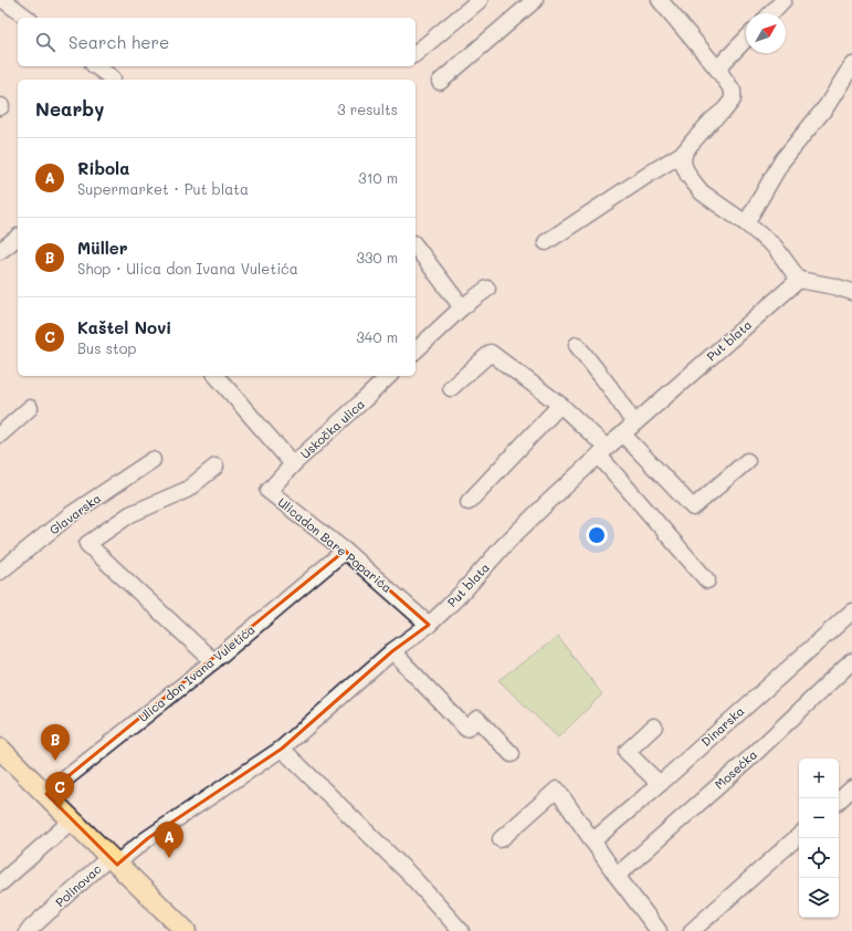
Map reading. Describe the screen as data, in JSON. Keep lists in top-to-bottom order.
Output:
{
  "streets": {
    "street": [
      "Put blata",
      "Uskočka ulica",
      "Glavarska",
      "Ulicadon Bare Poparića",
      "Ulica don Ivana Vuletića",
      "Dinarska",
      "Mosećka",
      "Polinovac"
    ]
  },
  "crossings": [
    ["Put blata", "Ulicadon Bare Poparića"],
    ["Put blata", "Polinovac"],
    ["Uskočka ulica", "Ulicadon Bare Poparića"],
    ["Ulicadon Bare Poparića", "Ulica don Ivana Vuletića"]
  ],
  "north": "top right",
  "page": {
    "search": "Search here",
    "heading": ["Nearby", "3 results"],
    "list": [
      {
        "mark": "A",
        "name": "Ribola",
        "note": "Supermarket · Put blata",
        "value": "310 m"
      },
      {
        "mark": "B",
        "name": "Müller",
        "note": "Shop · Ulica don Ivana Vuletića",
        "value": "330 m"
      },
      {
        "mark": "C",
        "name": "Kaštel Novi",
        "note": "Bus stop",
        "value": "340 m"
      }
    ],
    "pins": ["B", "C", "A"],
    "map_buttons": ["+", "−"]
  }
}
